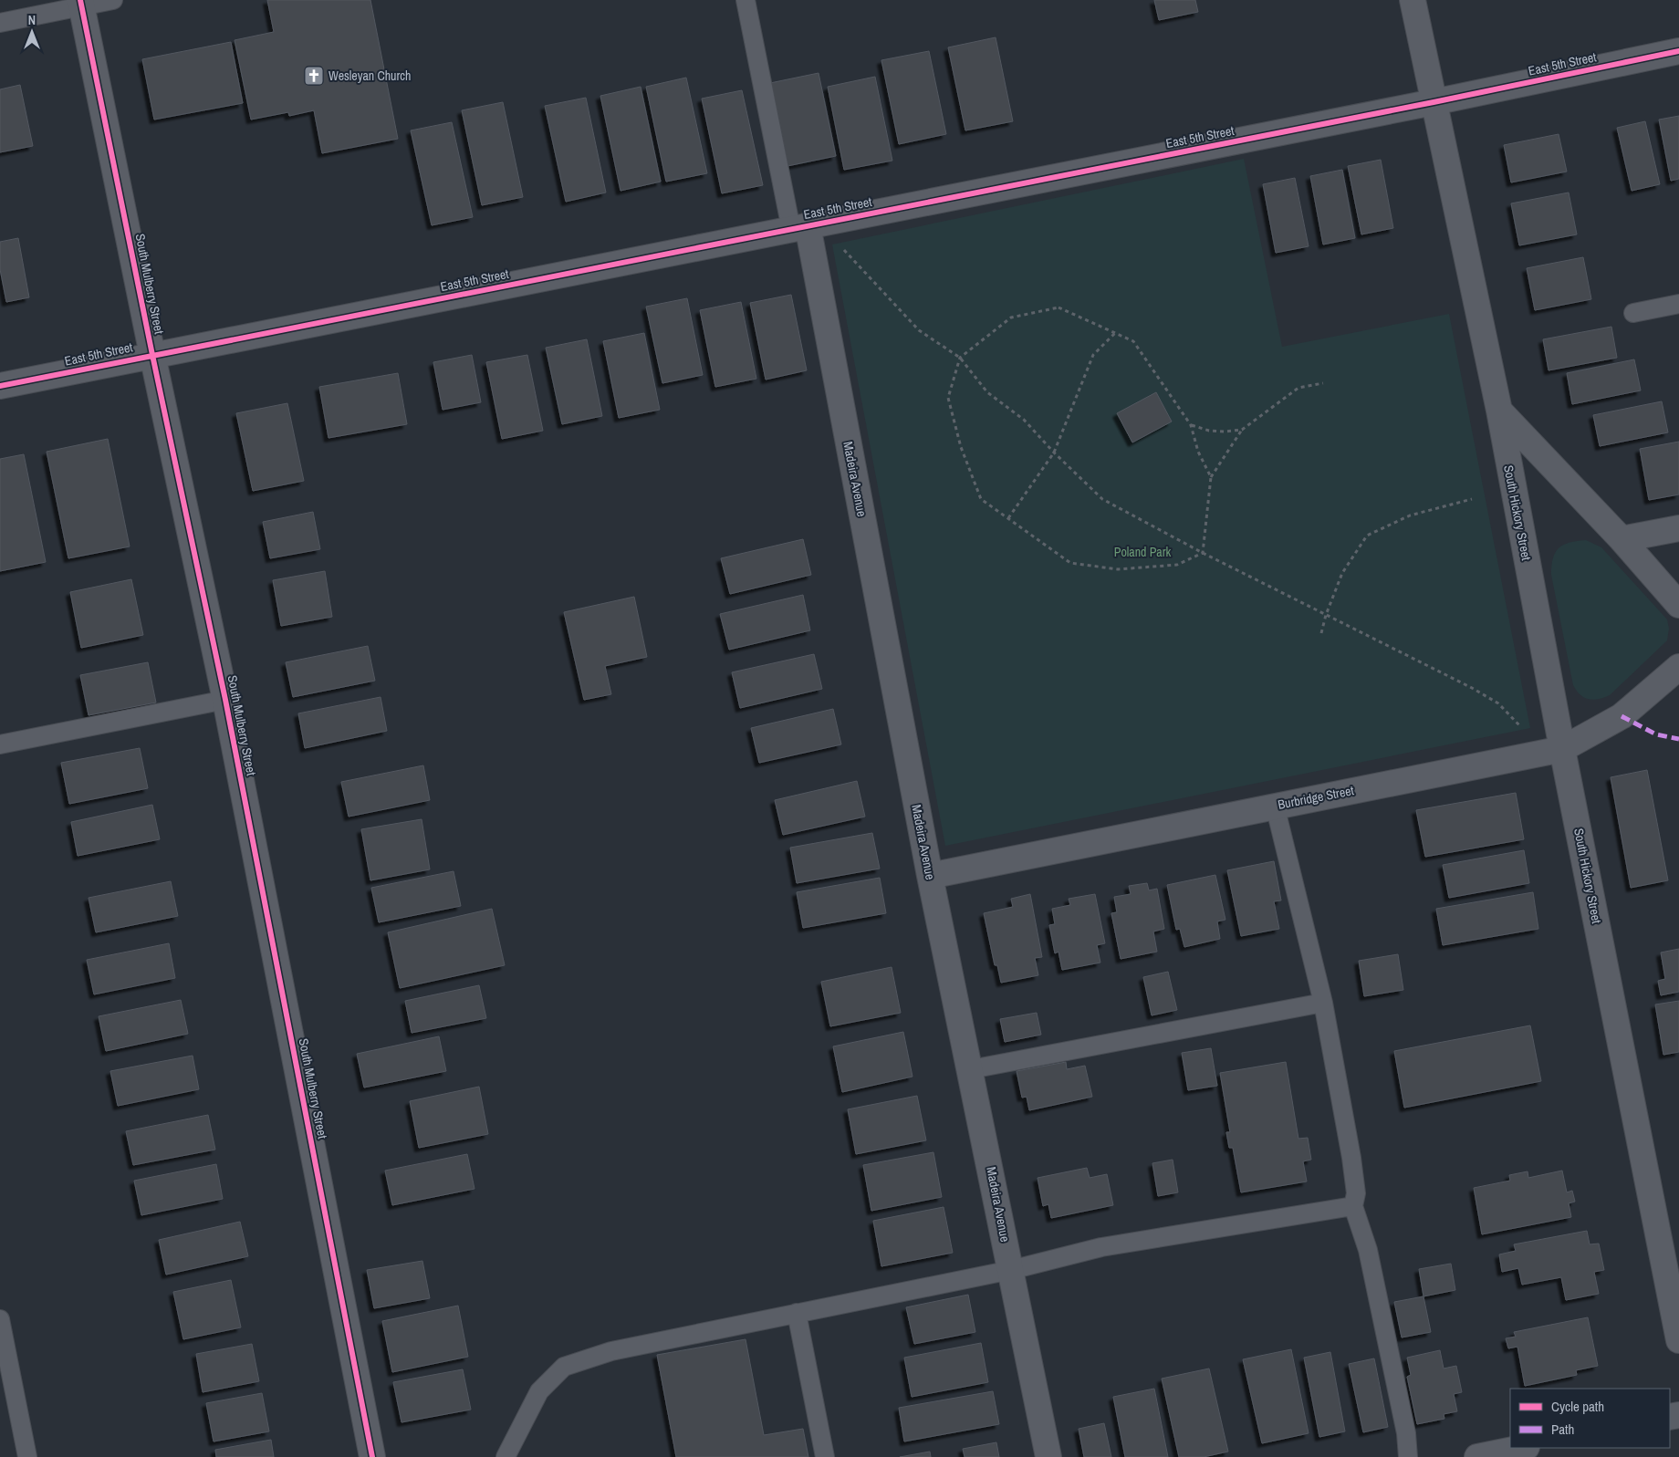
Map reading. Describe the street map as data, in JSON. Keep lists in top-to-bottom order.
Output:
{
  "streets": {
    "street": [
      "East 5th Street",
      "South Mulberry Street",
      "Madeira Avenue",
      "South Hickory Street",
      "Burbridge Street"
    ]
  },
  "crossings": [
    ["East 5th Street", "South Mulberry Street"],
    ["East 5th Street", "Madeira Avenue"],
    ["East 5th Street", "South Hickory Street"],
    ["Madeira Avenue", "Burbridge Street"],
    ["South Hickory Street", "Burbridge Street"]
  ],
  "parks": ["Poland Park"],
  "places": {
    "church": ["Wesleyan Church"]
  },
  "legend": ["Cycle path", "Path"],
  "north": "top"
}
